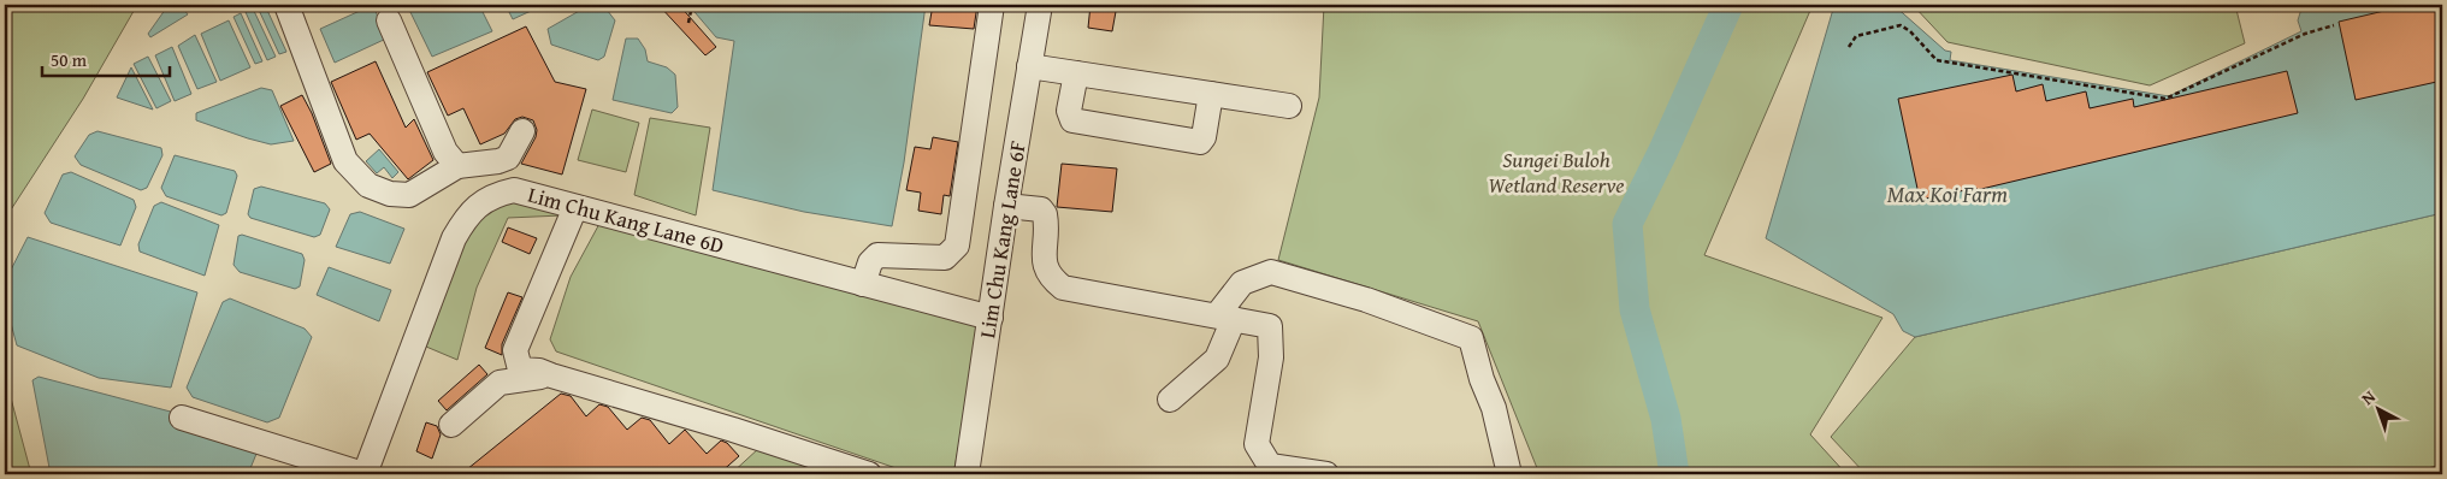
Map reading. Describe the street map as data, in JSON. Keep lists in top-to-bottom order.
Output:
{
  "streets": {
    "street": ["Lim Chu Kang Lane 6D", "Lim Chu Kang Lane 6F"]
  },
  "crossings": [
    ["Lim Chu Kang Lane 6D", "Lim Chu Kang Lane 6F"]
  ],
  "water": ["Max Koi Farm"],
  "parks": ["Sungei Buloh Wetland Reserve"],
  "scale_bar": "50 m",
  "north": "top left"
}
